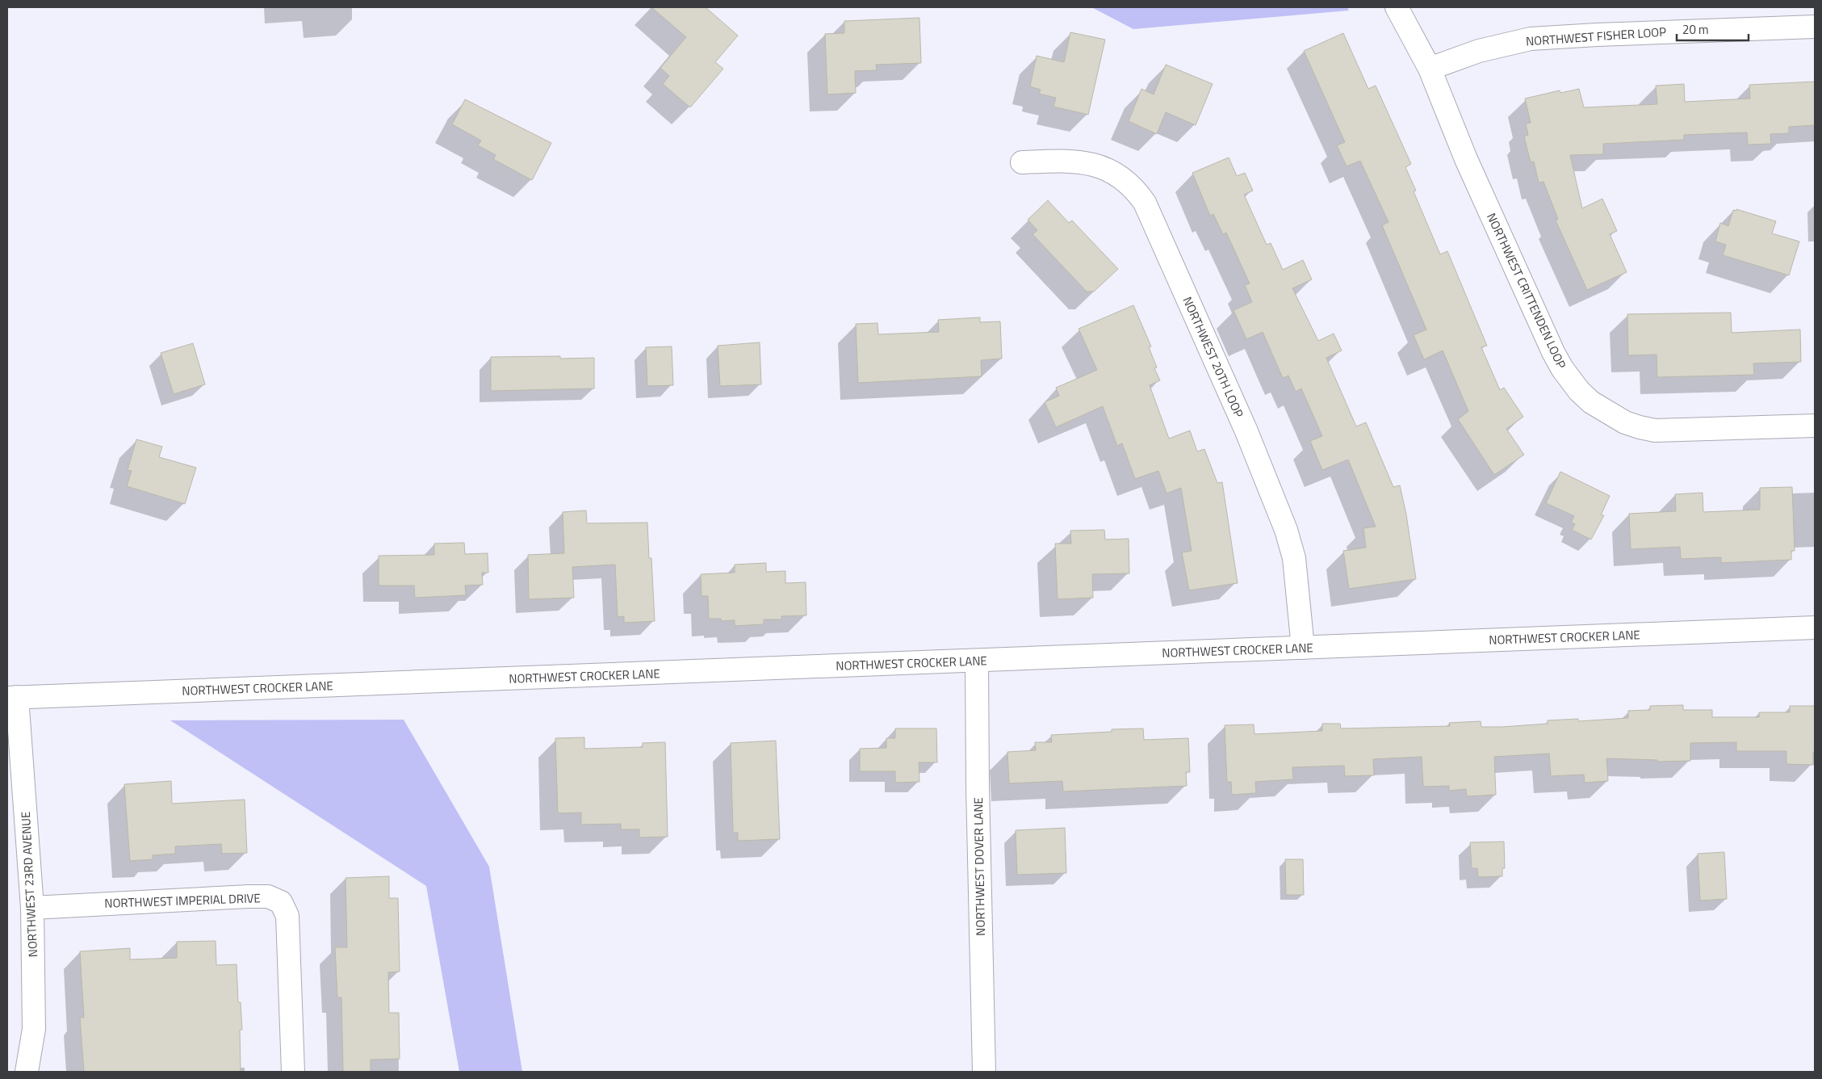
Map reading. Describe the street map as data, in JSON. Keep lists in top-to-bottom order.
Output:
{
  "streets": {
    "street": [
      "NORTHWEST FISHER LOOP",
      "NORTHWEST CRITTENDEN LOOP",
      "NORTHWEST 20TH LOOP",
      "NORTHWEST CROCKER LANE",
      "NORTHWEST DOVER LANE",
      "NORTHWEST 23RD AVENUE",
      "NORTHWEST IMPERIAL DRIVE"
    ]
  },
  "crossings": [
    ["NORTHWEST FISHER LOOP", "NORTHWEST CRITTENDEN LOOP"],
    ["NORTHWEST 20TH LOOP", "NORTHWEST CROCKER LANE"],
    ["NORTHWEST CROCKER LANE", "NORTHWEST DOVER LANE"],
    ["NORTHWEST CROCKER LANE", "NORTHWEST 23RD AVENUE"],
    ["NORTHWEST 23RD AVENUE", "NORTHWEST IMPERIAL DRIVE"]
  ],
  "scale_bar": "20 m"
}
